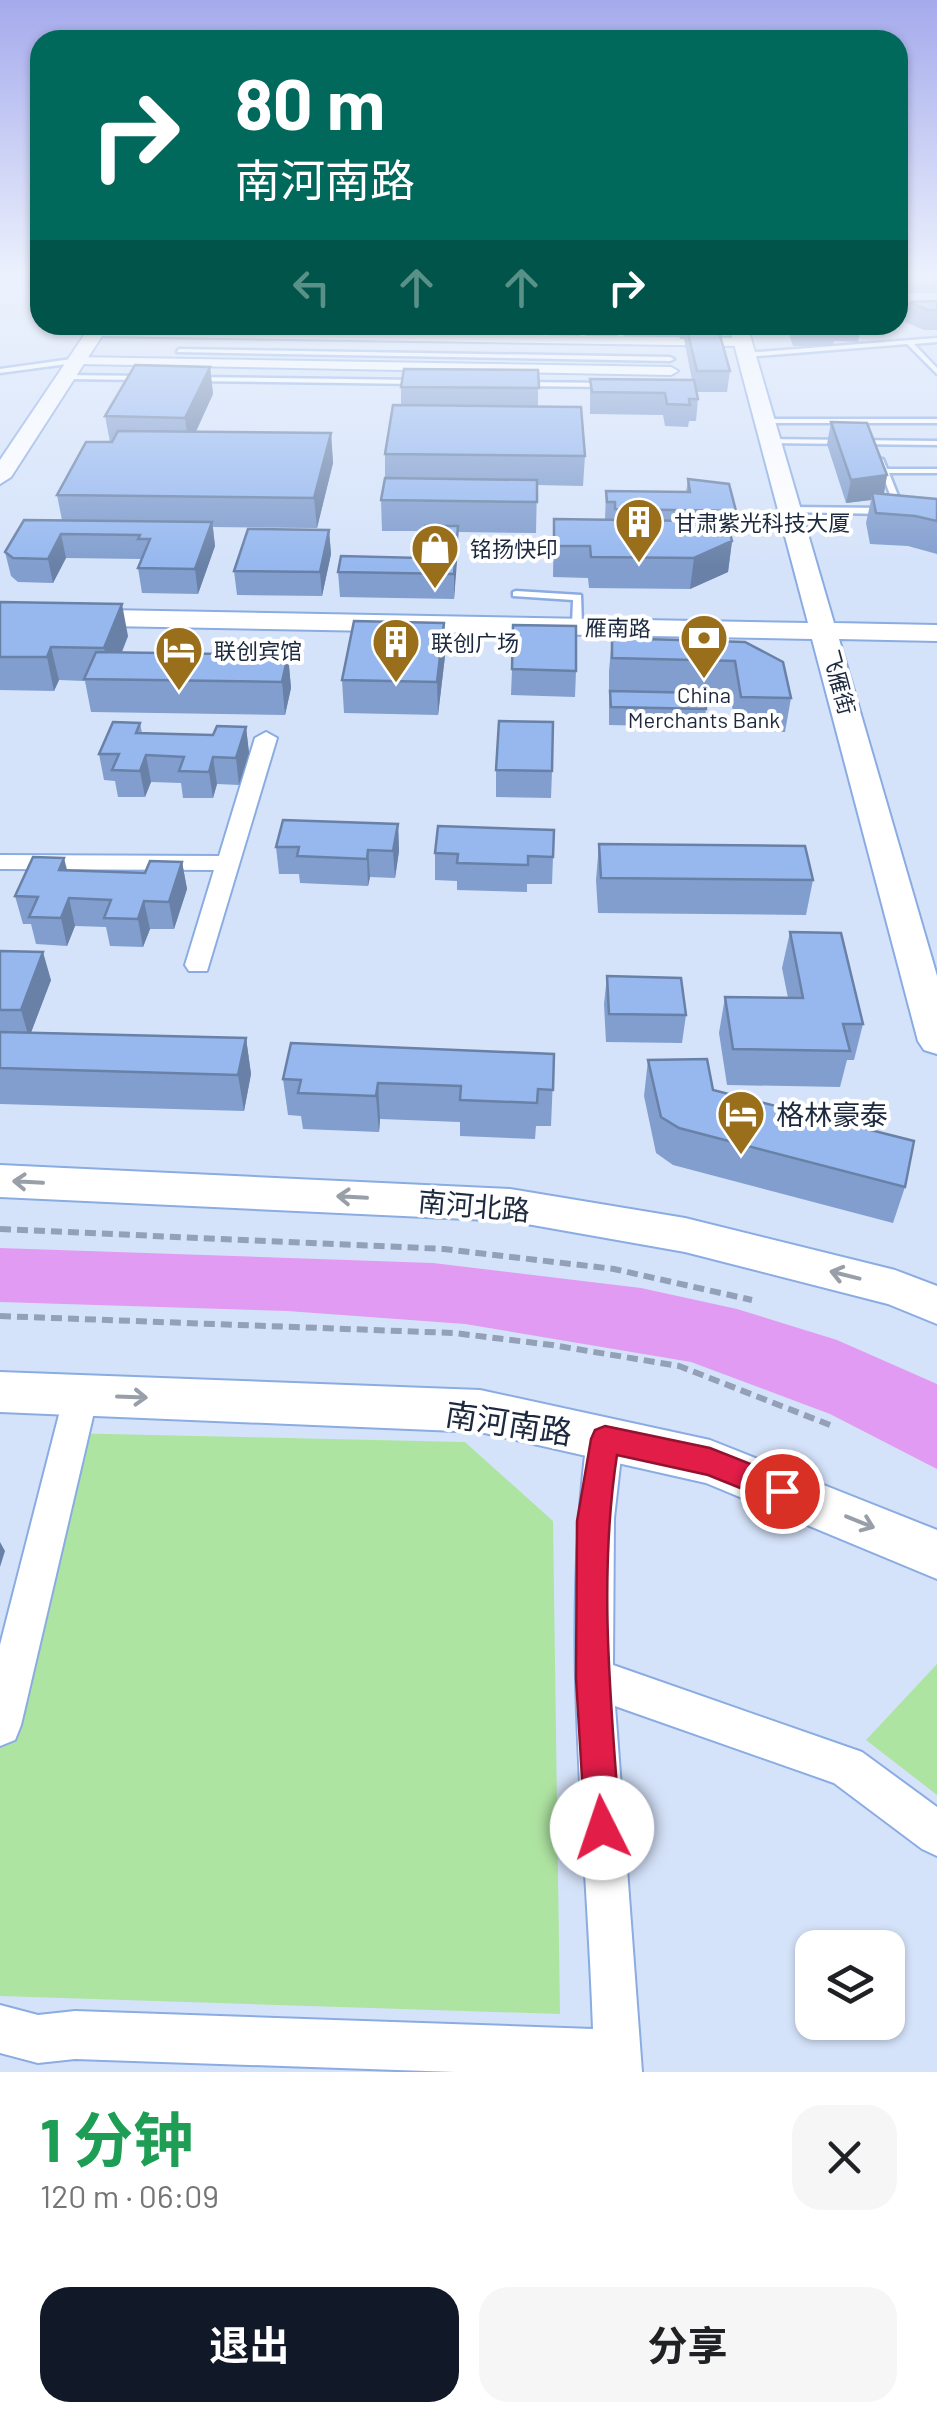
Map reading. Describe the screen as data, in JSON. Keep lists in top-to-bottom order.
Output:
{
  "streets": {
    "main road": [
      "雁南路",
      "飞雁街",
      "南河北路",
      "南河南路"
    ]
  },
  "crossings": [
    ["雁南路", "飞雁街"]
  ],
  "one_way": ["南河北路", "南河南路"],
  "places": {
    "building": ["甘肃紫光科技大厦", "联创广场"],
    "shop": ["铭扬快印"],
    "bank": ["China Merchants Bank"],
    "hotel": ["联创宾馆", "格林豪泰"]
  },
  "page": {
    "turn": ["80 m", "南河南路"],
    "heading": ["1 分钟", "120 m · 06:09"],
    "buttons": ["退出", "分享"]
  }
}
